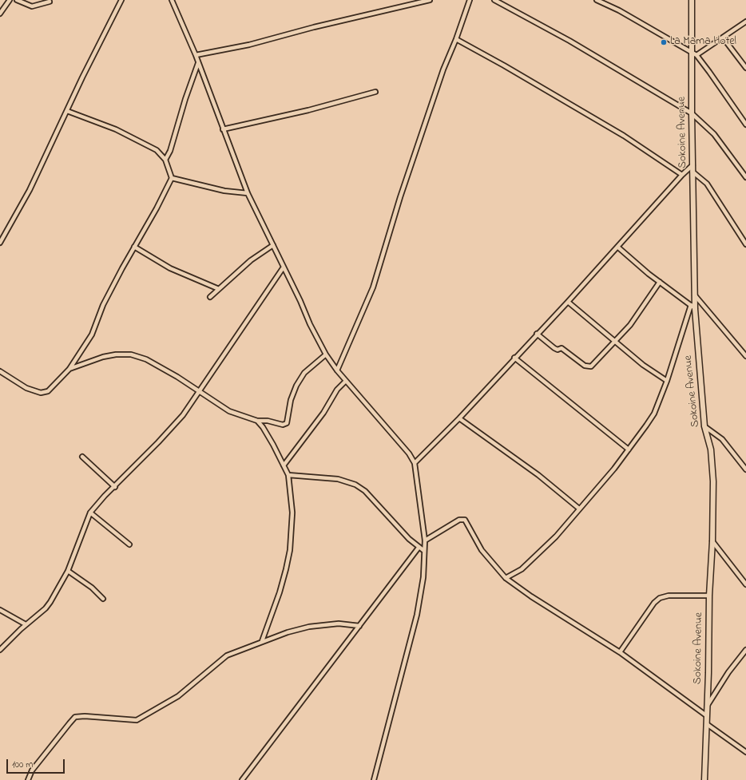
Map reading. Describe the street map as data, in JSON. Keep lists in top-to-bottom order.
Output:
{
  "streets": {
    "street": ["Sokoine Avenue"]
  },
  "places": ["La Mama Hotel"],
  "scale_bar": "100 m"
}
